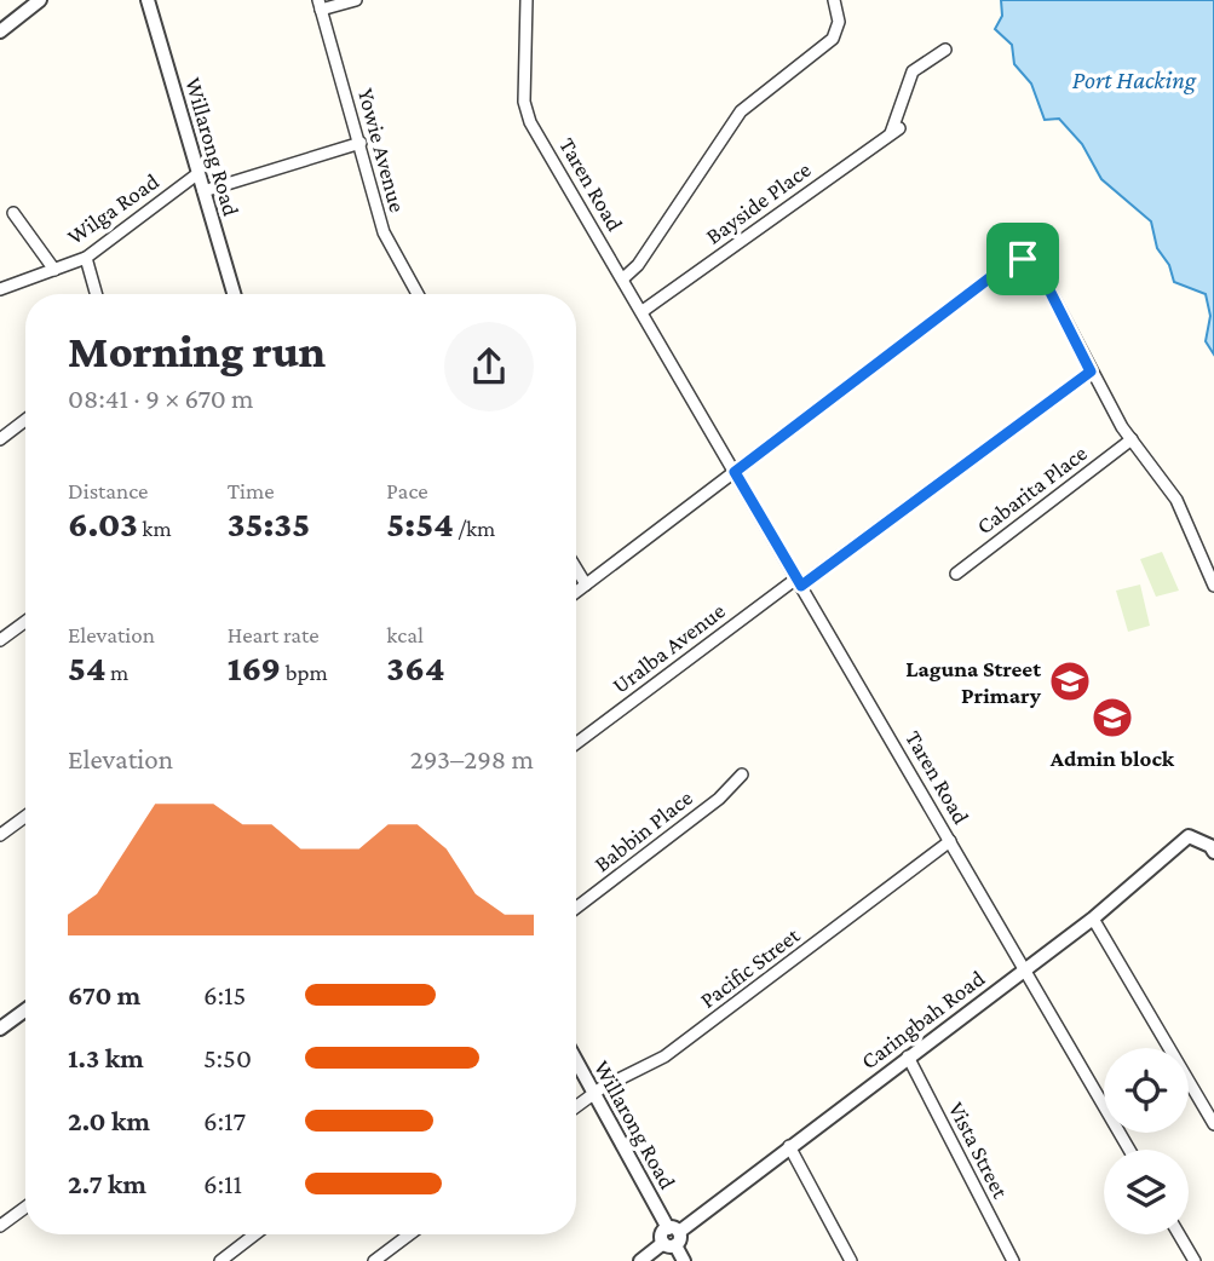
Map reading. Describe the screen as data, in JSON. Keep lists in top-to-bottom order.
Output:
{
  "streets": {
    "street": [
      "Willarong Road",
      "Yowie Avenue",
      "Taren Road",
      "Bayside Place",
      "Wilga Road",
      "Cabarita Place",
      "Uralba Avenue",
      "Babbin Place",
      "Pacific Street",
      "Caringbah Road",
      "Vista Street"
    ]
  },
  "crossings": [
    ["Willarong Road", "Wilga Road"],
    ["Willarong Road", "Pacific Street"],
    ["Willarong Road", "Caringbah Road"],
    ["Taren Road", "Bayside Place"],
    ["Taren Road", "Uralba Avenue"],
    ["Taren Road", "Pacific Street"],
    ["Taren Road", "Caringbah Road"],
    ["Caringbah Road", "Vista Street"]
  ],
  "water": ["Port Hacking"],
  "places": {
    "school or university": ["Laguna Street Primary", "Admin block"]
  },
  "page": {
    "heading": ["Morning run", "08:41 · 9 × 670 m"],
    "stats": [
      ["Distance", "6.03 km"],
      ["Time", "35:35"],
      ["Pace", "5:54 /km"],
      ["Elevation", "54 m"],
      ["Heart rate", "169 bpm"],
      ["kcal", "364"]
    ],
    "chart": ["Elevation", "293–298 m"],
    "list": [
      {
        "name": "670 m",
        "note": "6:15"
      },
      {
        "name": "1.3 km",
        "note": "5:50"
      },
      {
        "name": "2.0 km",
        "note": "6:17"
      },
      {
        "name": "2.7 km",
        "note": "6:11"
      }
    ]
  }
}
